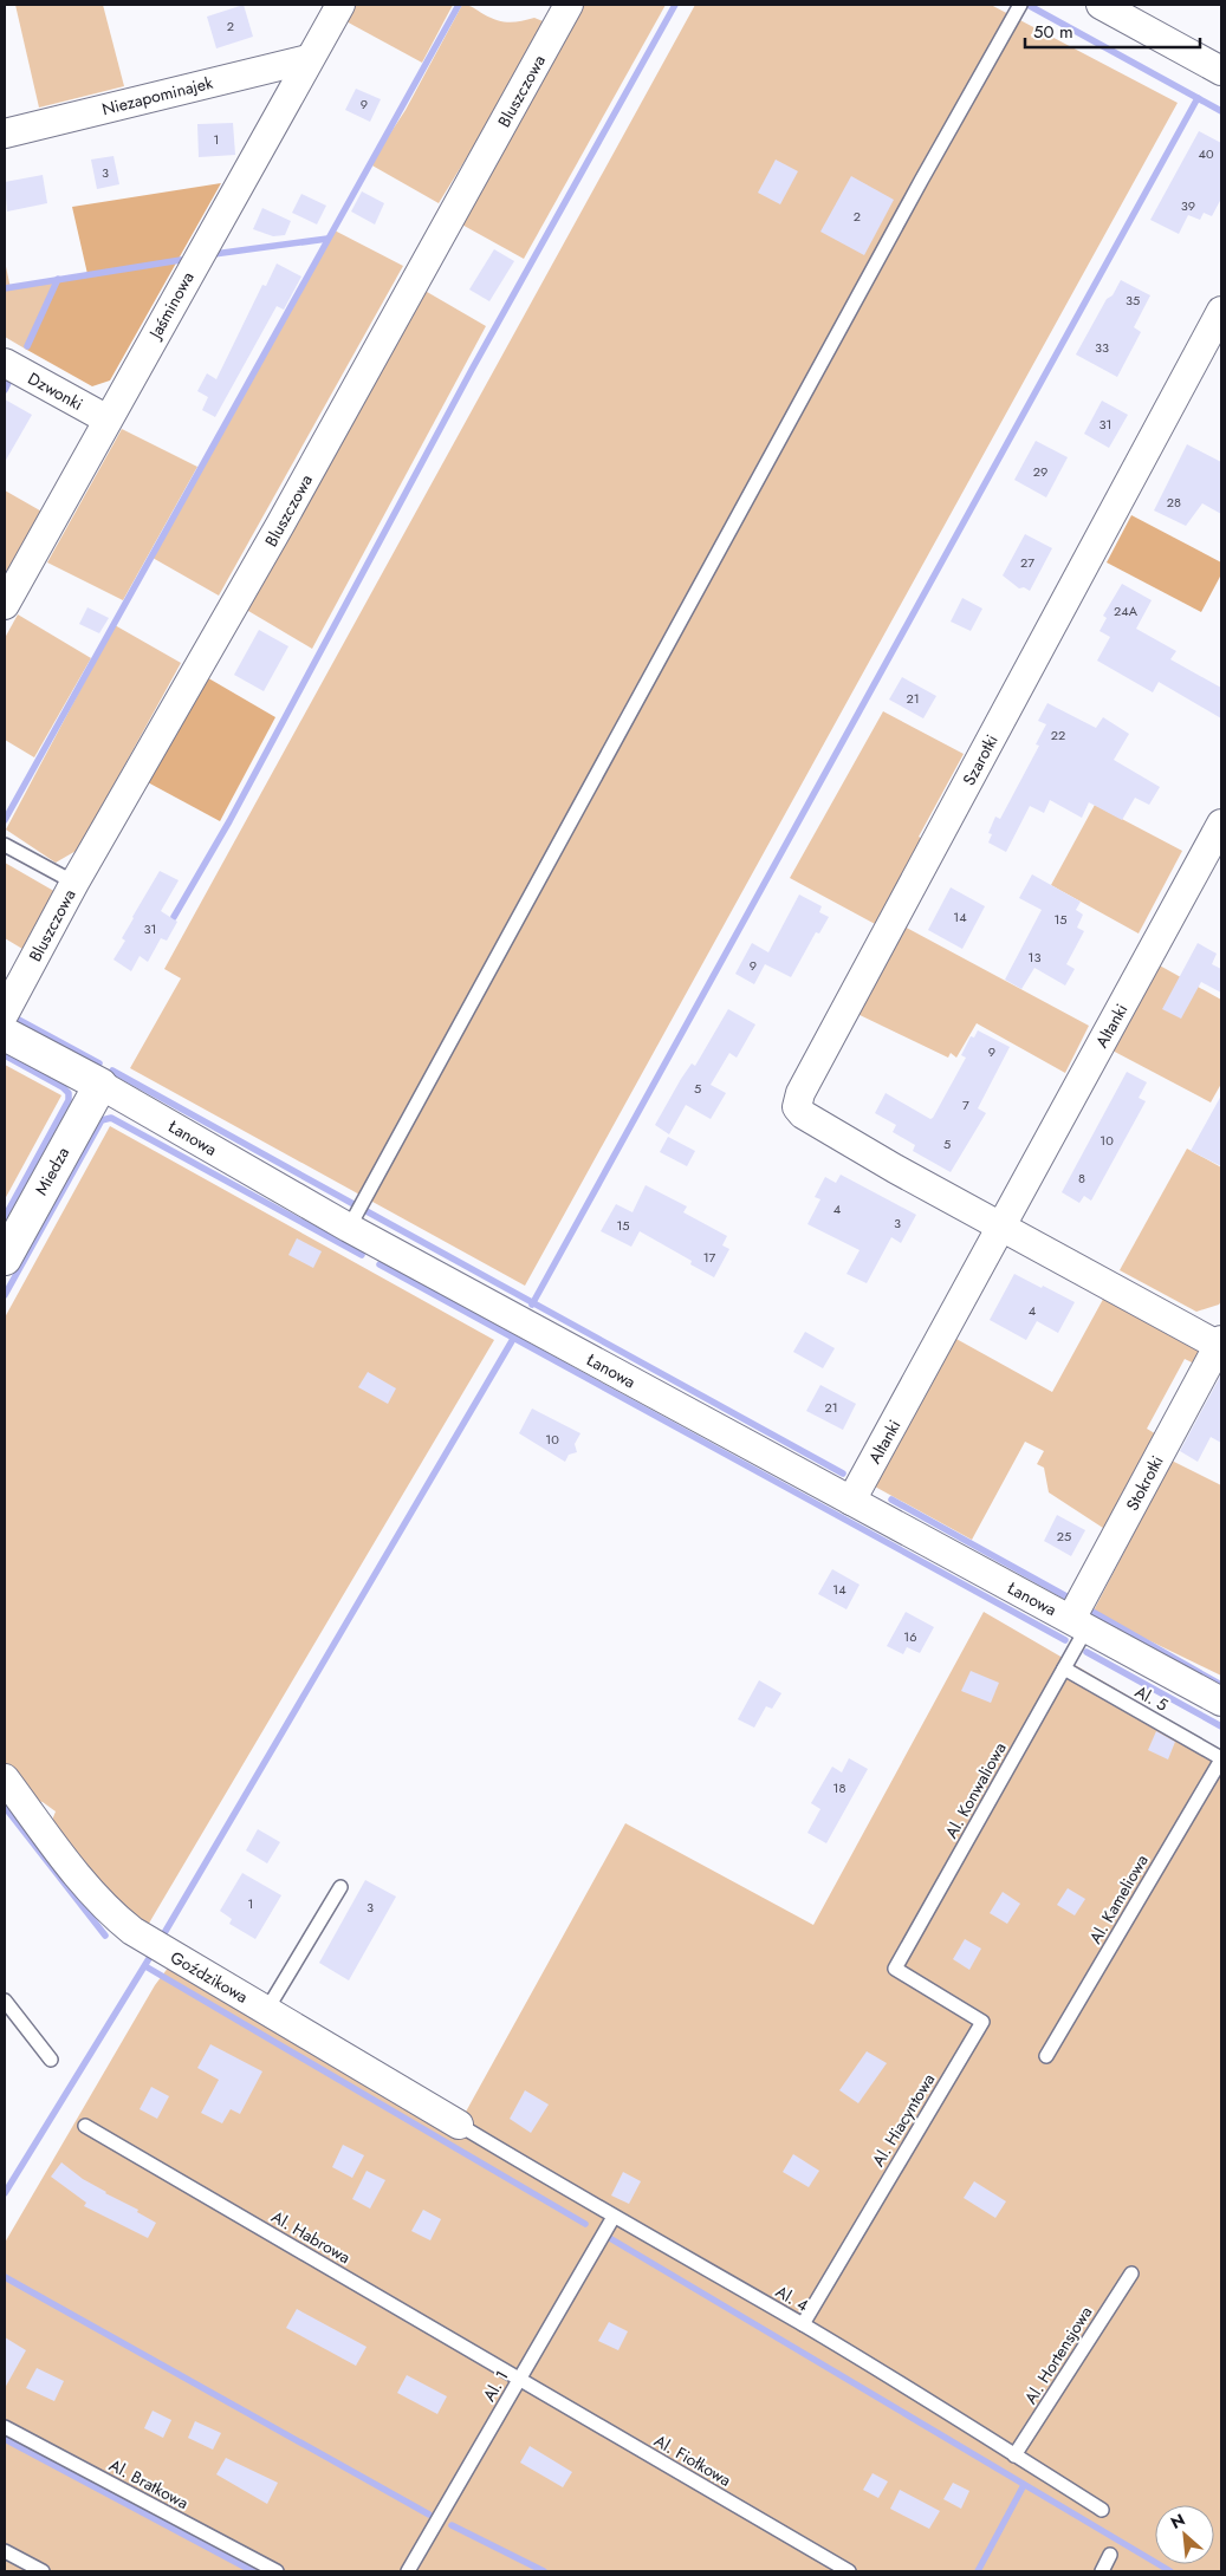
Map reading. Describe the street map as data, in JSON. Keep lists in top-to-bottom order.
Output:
{
  "streets": {
    "street": [
      "Bluszczowa",
      "Niezapominajek",
      "Jaśminowa",
      "Dzwonki",
      "Szarotki",
      "Altanki",
      "Łanowa",
      "Miedza",
      "Stokrotki",
      "Goździkowa"
    ],
    "lane": [
      "Al. 5",
      "Al. Konwaliowa",
      "Al. Kameliowa",
      "Al. Hiacyntowa",
      "Al. Habrowa",
      "Al. 4",
      "Al. Hortensjowa",
      "Al. 1",
      "Al. Fiołkowa",
      "Al. Bratkowa"
    ]
  },
  "crossings": [
    ["Niezapominajek", "Jaśminowa"],
    ["Jaśminowa", "Dzwonki"],
    ["Szarotki", "Altanki"],
    ["Szarotki", "Stokrotki"],
    ["Altanki", "Łanowa"],
    ["Altanki", "Stokrotki"],
    ["Łanowa", "Miedza"],
    ["Łanowa", "Stokrotki"],
    ["Łanowa", "Al. Konwaliowa"],
    ["Stokrotki", "Al. Konwaliowa"],
    ["Al. 5", "Al. Konwaliowa"],
    ["Al. 5", "Al. Kameliowa"],
    ["Al. Konwaliowa", "Al. Hiacyntowa"],
    ["Goździkowa", "Al. 4"],
    ["Al. Hiacyntowa", "Al. 4"],
    ["Al. Habrowa", "Al. 1"],
    ["Al. Habrowa", "Al. Fiołkowa"],
    ["Al. 4", "Al. Hortensjowa"],
    ["Al. 4", "Al. 1"],
    ["Al. 1", "Al. Fiołkowa"]
  ],
  "house_numbers": [
    "2",
    "9",
    "1",
    "40",
    "3",
    "39",
    "2",
    "35",
    "33",
    "31",
    "29",
    "28",
    "27",
    "24A",
    "21",
    "22",
    "14",
    "15",
    "31",
    "13",
    "9",
    "9",
    "5",
    "7",
    "10",
    "5",
    "8",
    "4",
    "3",
    "15",
    "17",
    "4",
    "21",
    "10",
    "25",
    "14",
    "16",
    "18",
    "1",
    "3"
  ],
  "scale_bar": "50 m",
  "north": "top left"
}
